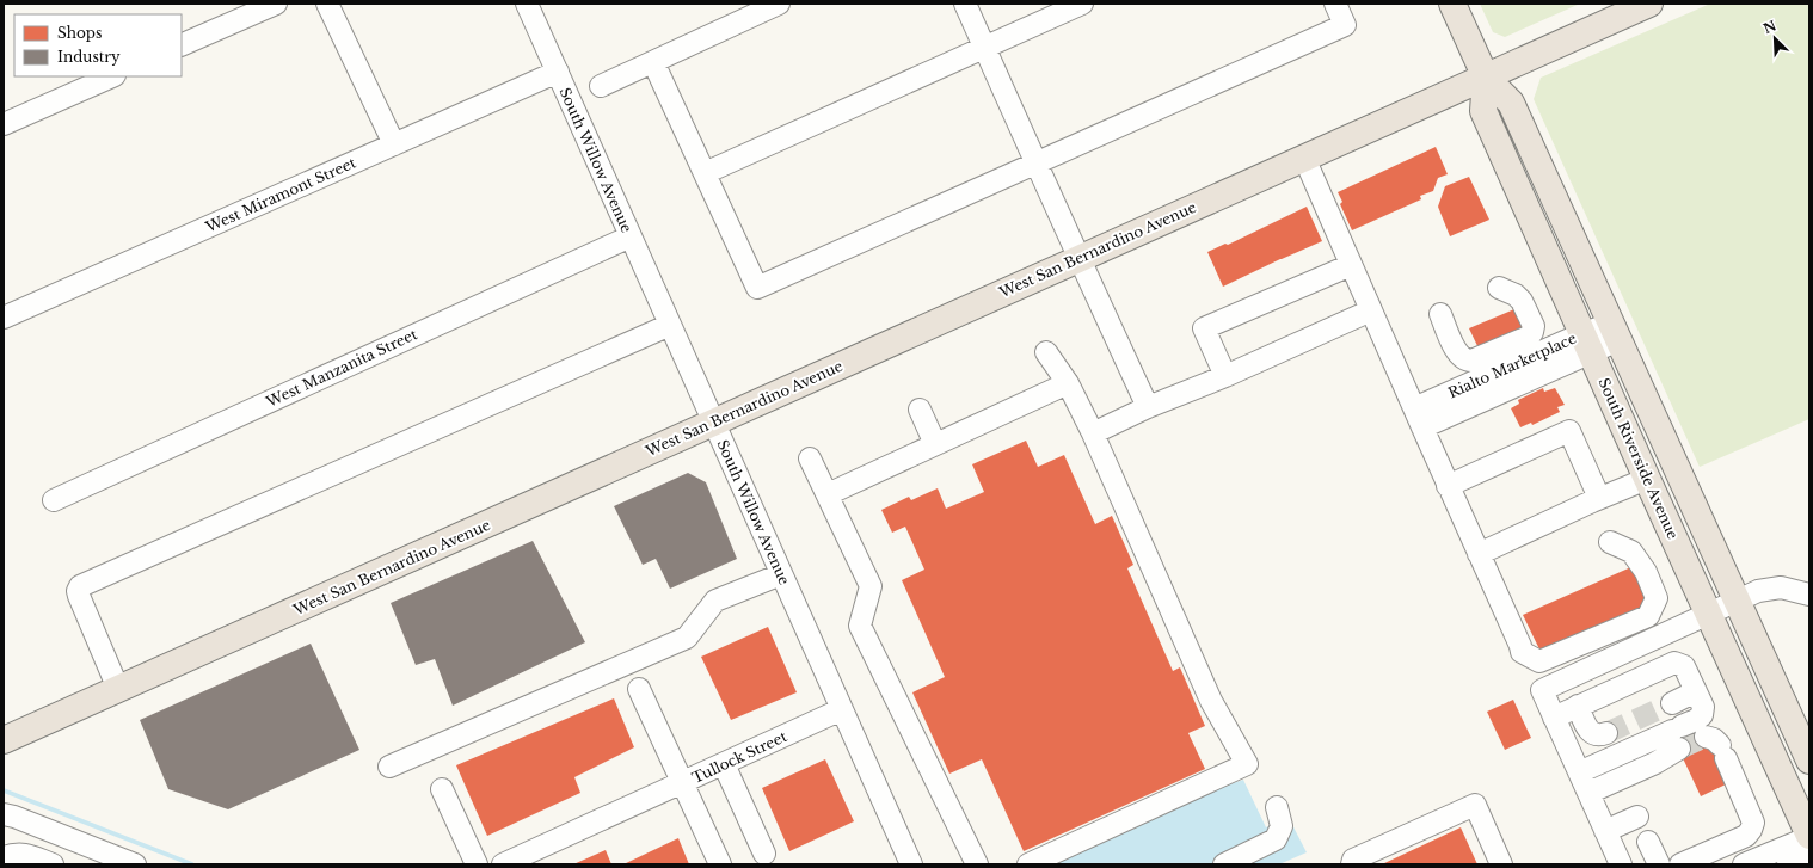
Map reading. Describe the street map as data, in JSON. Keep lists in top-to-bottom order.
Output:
{
  "streets": {
    "main road": ["West San Bernardino Avenue", "South Riverside Avenue"],
    "street": [
      "South Willow Avenue",
      "West Miramont Street",
      "Rialto Marketplace",
      "West Manzanita Street",
      "Tullock Street"
    ]
  },
  "crossings": [
    ["South Willow Avenue", "West Miramont Street"],
    ["South Willow Avenue", "West San Bernardino Avenue"],
    ["South Willow Avenue", "West Manzanita Street"],
    ["South Willow Avenue", "Tullock Street"],
    ["West San Bernardino Avenue", "South Riverside Avenue"],
    ["Rialto Marketplace", "South Riverside Avenue"]
  ],
  "legend": ["Shops", "Industry"],
  "north": "top left"
}
